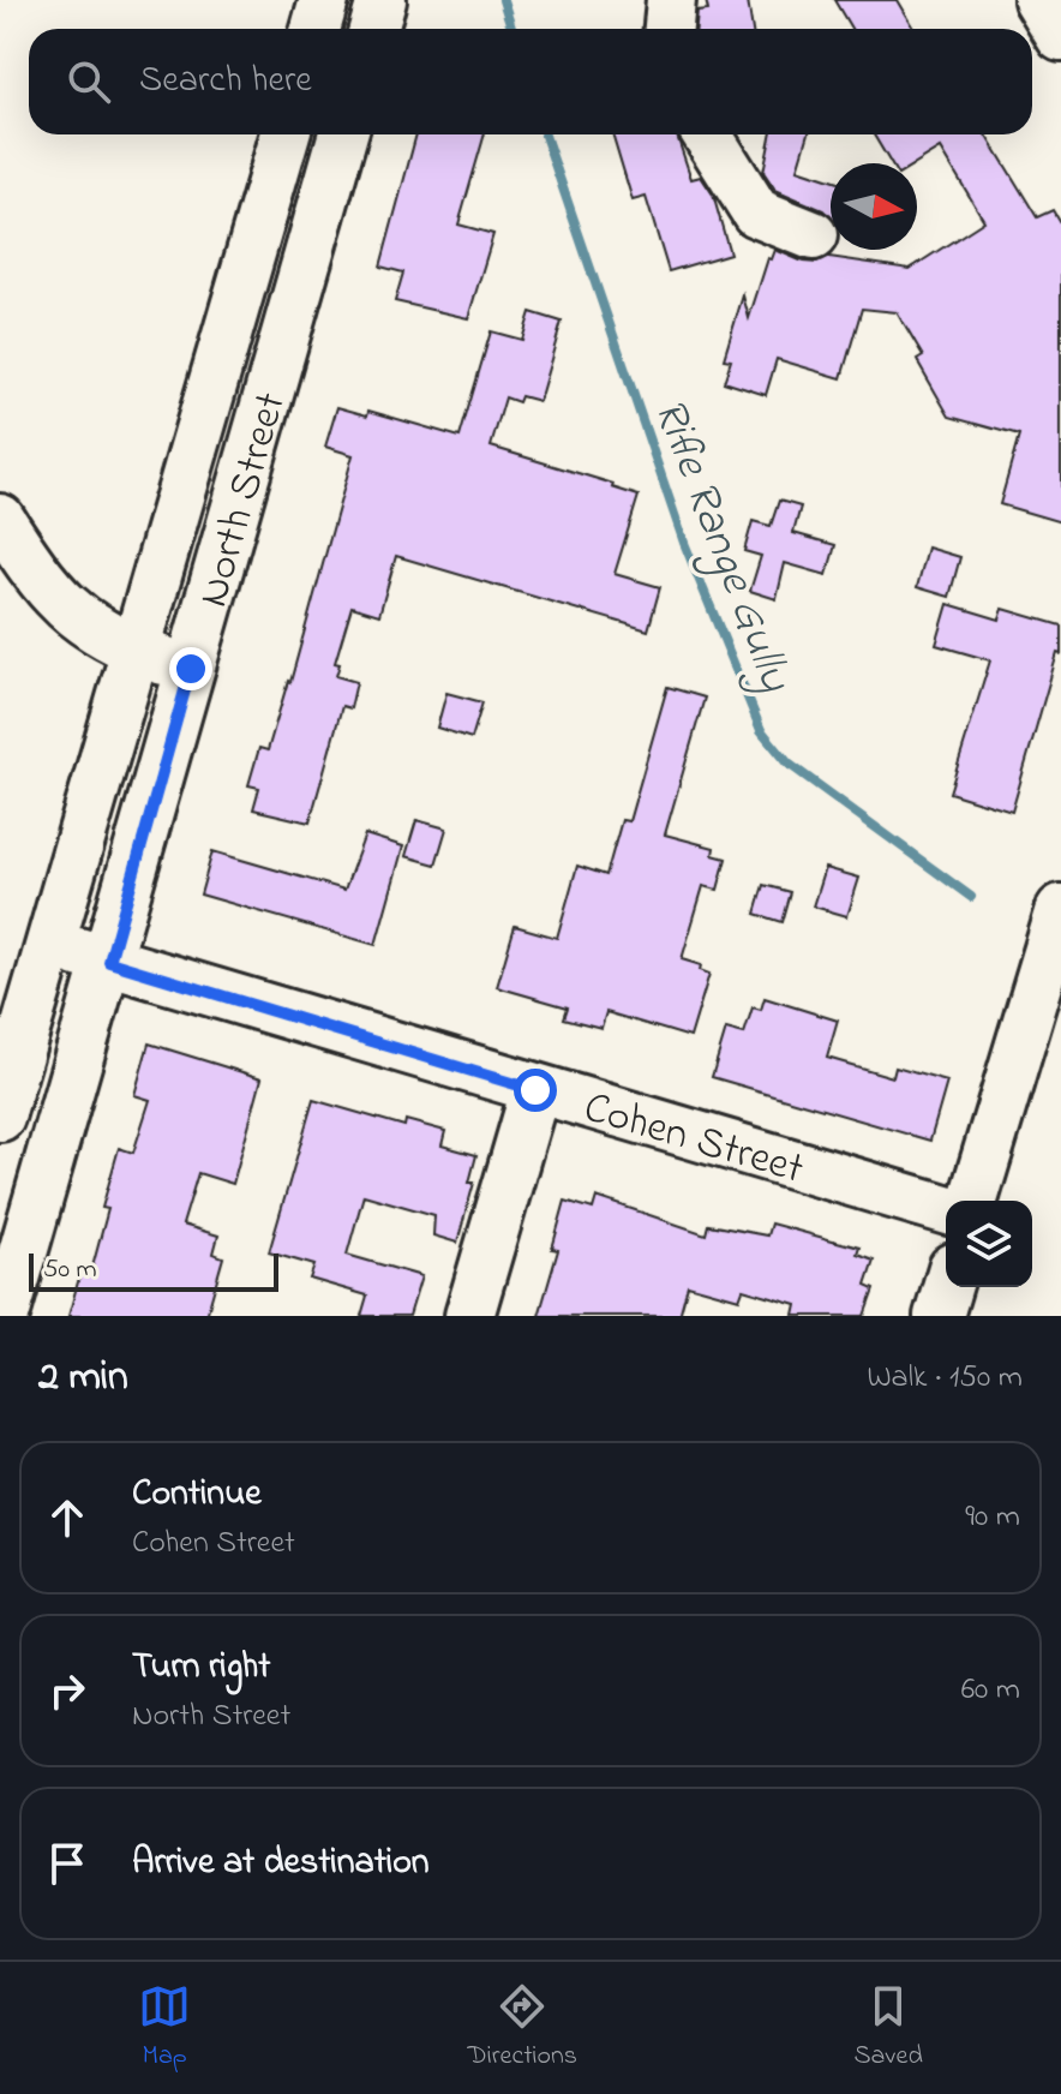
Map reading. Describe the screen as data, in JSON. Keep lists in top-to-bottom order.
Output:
{
  "streets": {
    "street": ["North Street", "Cohen Street"]
  },
  "crossings": [
    ["North Street", "Cohen Street"]
  ],
  "water": ["Rifle Range Gully"],
  "scale_bar": "50 m",
  "north": "right",
  "page": {
    "search": "Search here",
    "scale": "50 m",
    "heading": ["2 min", "Walk · 150 m"],
    "list": [
      ["Continue", "Cohen Street", "90 m"],
      ["Turn right", "North Street", "60 m"],
      "Arrive at destination"
    ],
    "nav": ["Map", "Directions", "Saved"]
  }
}
